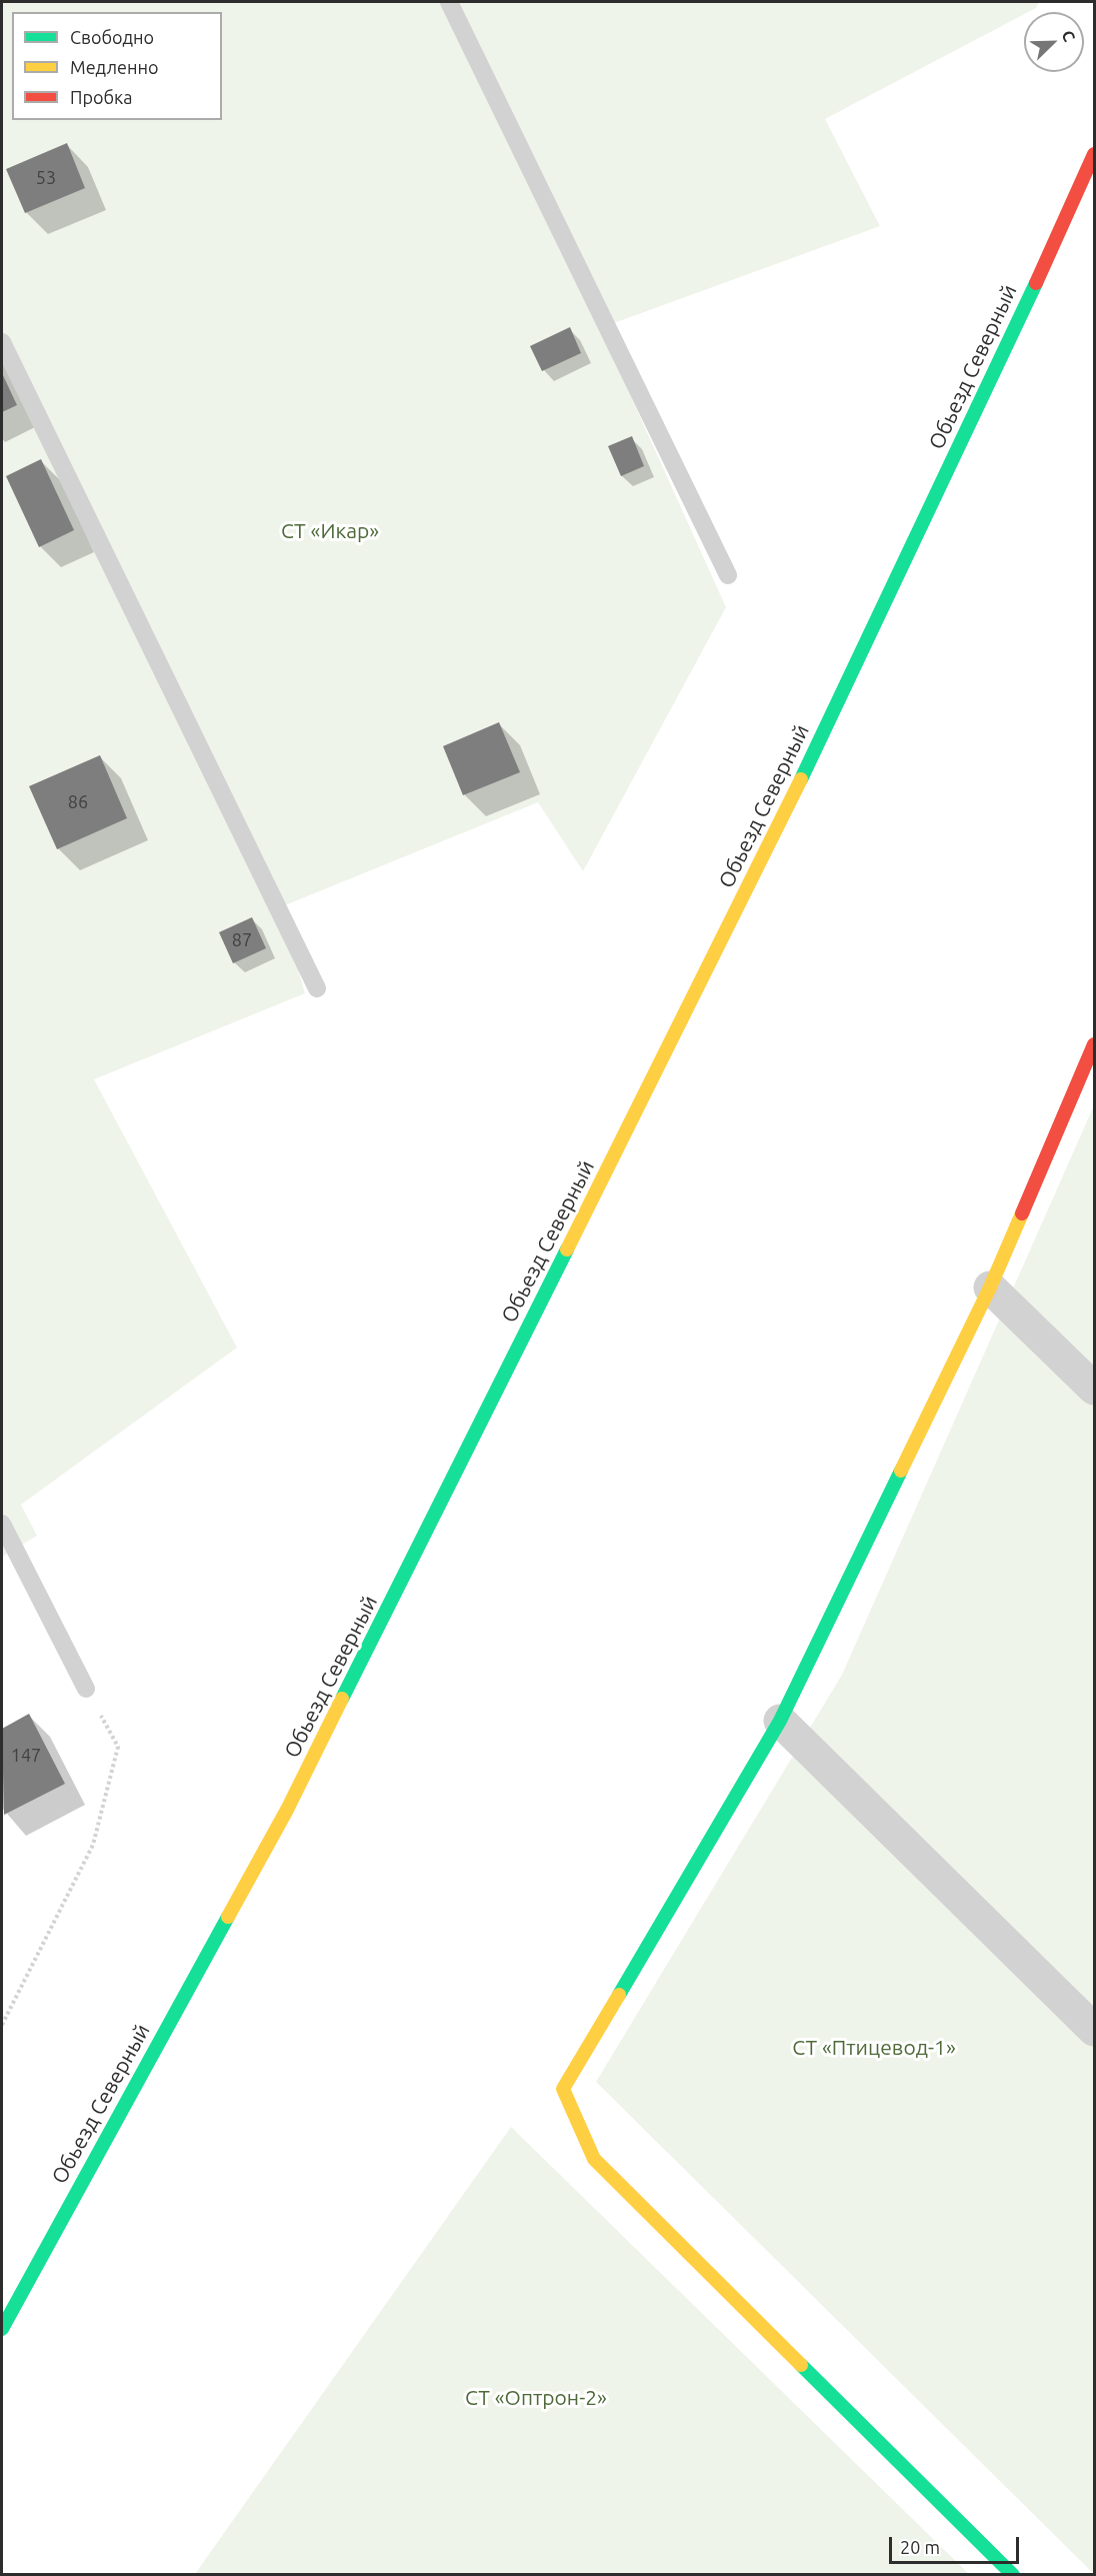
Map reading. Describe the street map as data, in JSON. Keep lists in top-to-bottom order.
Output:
{
  "streets": {
    "main road": ["Обьезд Северный"]
  },
  "parks": ["СТ «Икар»", "СТ «Птицевод-1»", "СТ «Оптрон-2»"],
  "house_numbers": [
    "53",
    "86",
    "87",
    "147"
  ],
  "legend": ["Свободно", "Медленно", "Пробка"],
  "scale_bar": "20 m",
  "north": "top right"
}
